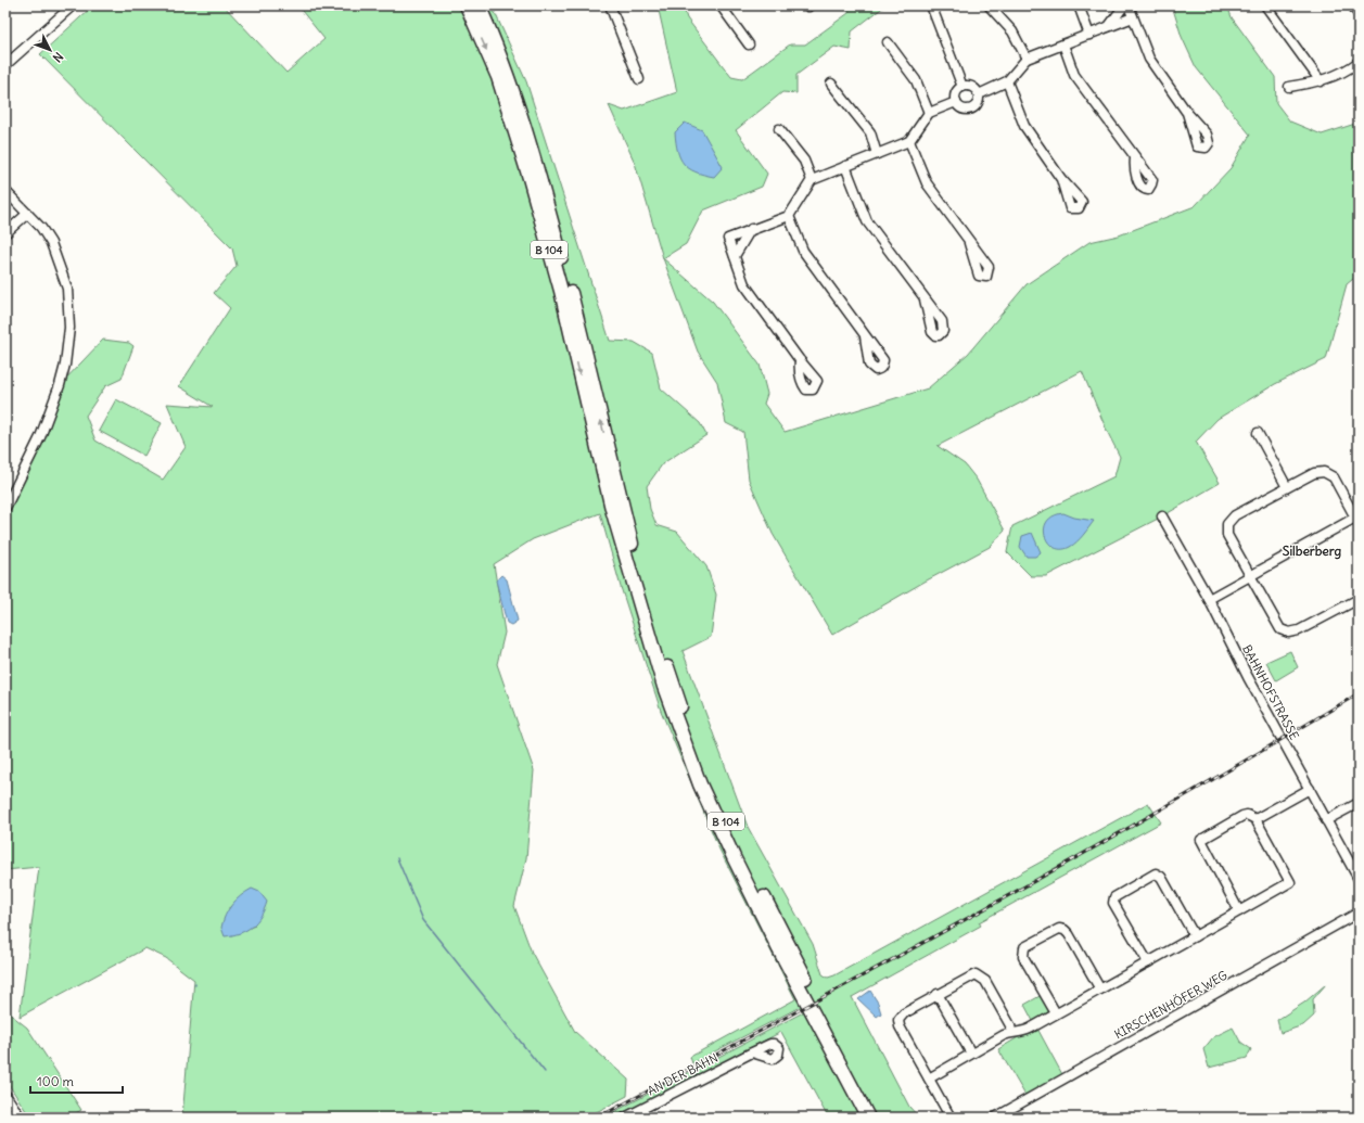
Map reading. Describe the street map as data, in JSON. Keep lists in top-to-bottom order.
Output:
{
  "streets": {
    "highway": ["B 104"],
    "street": ["BAHNHOFSTRASSE", "KIRSCHENHÖFER WEG", "AN DER BAHN"]
  },
  "districts": ["Silberberg"],
  "scale_bar": "100 m",
  "north": "bottom right"
}
